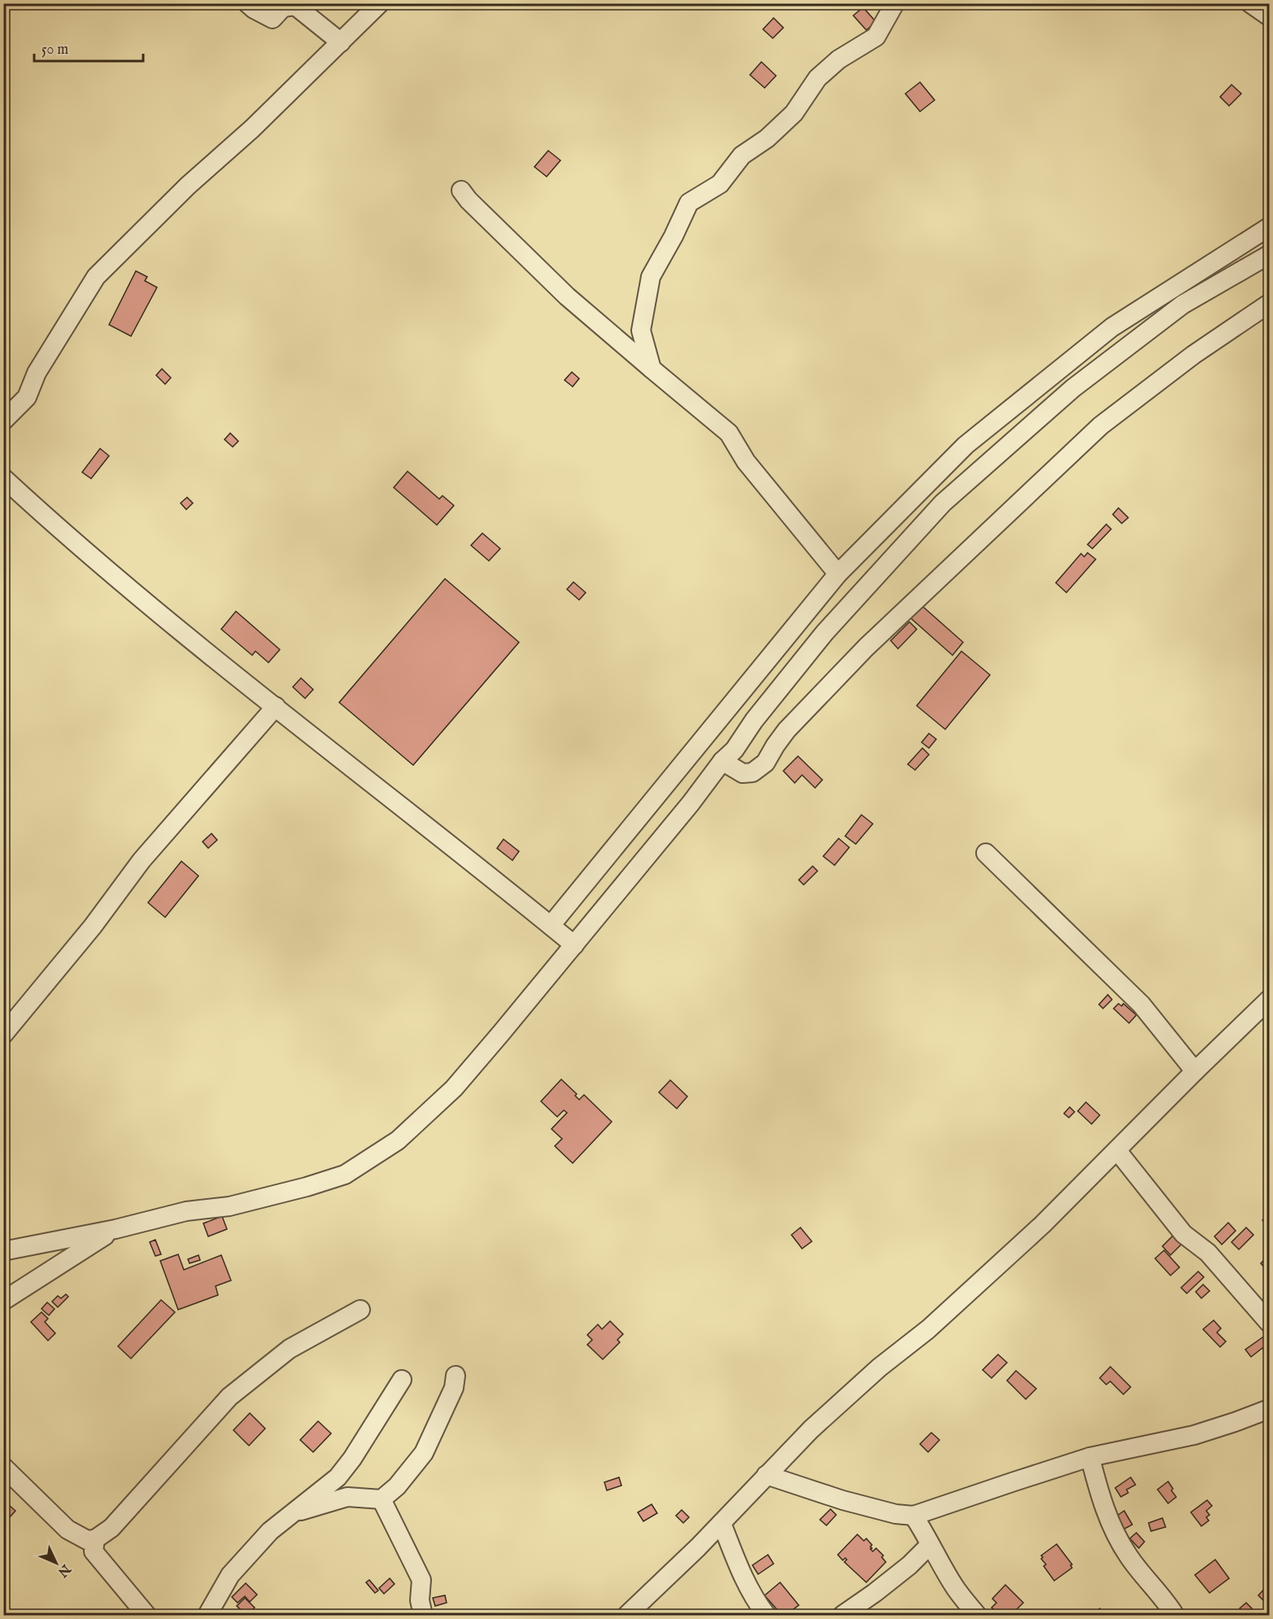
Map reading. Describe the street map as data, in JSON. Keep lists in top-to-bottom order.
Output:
{
  "scale_bar": "50 m",
  "north": "bottom right"
}
